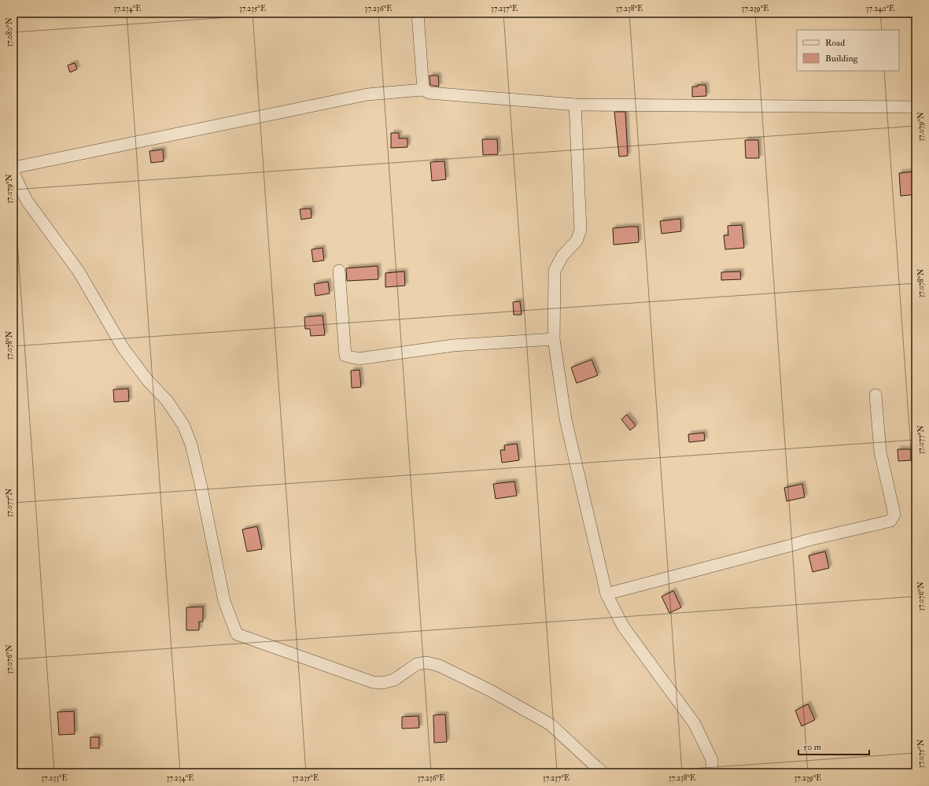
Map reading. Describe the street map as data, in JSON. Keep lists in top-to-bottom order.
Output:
{
  "legend": ["Road", "Building"],
  "scale_bar": "50 m",
  "coordinates": [
    "37.234°E",
    "37.235°E",
    "37.236°E",
    "37.237°E",
    "37.238°E",
    "37.239°E",
    "37.240°E",
    "37.080°N",
    "37.079°N",
    "37.078°N",
    "37.077°N",
    "37.076°N",
    "37.075°N",
    "37.233°E"
  ]
}
